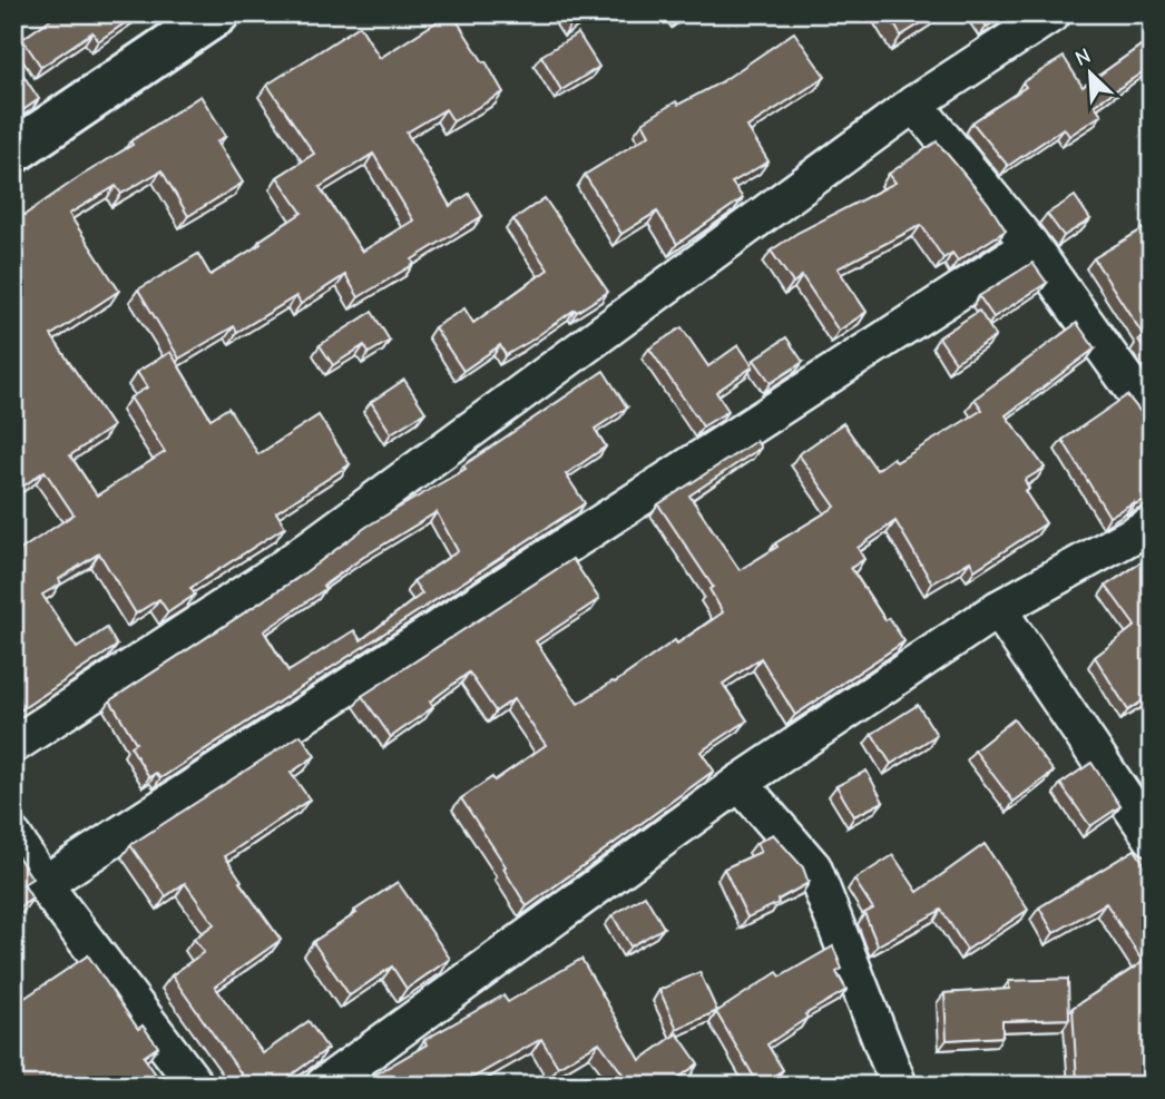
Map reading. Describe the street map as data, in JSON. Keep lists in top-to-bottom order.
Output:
{
  "north": "top left"
}
